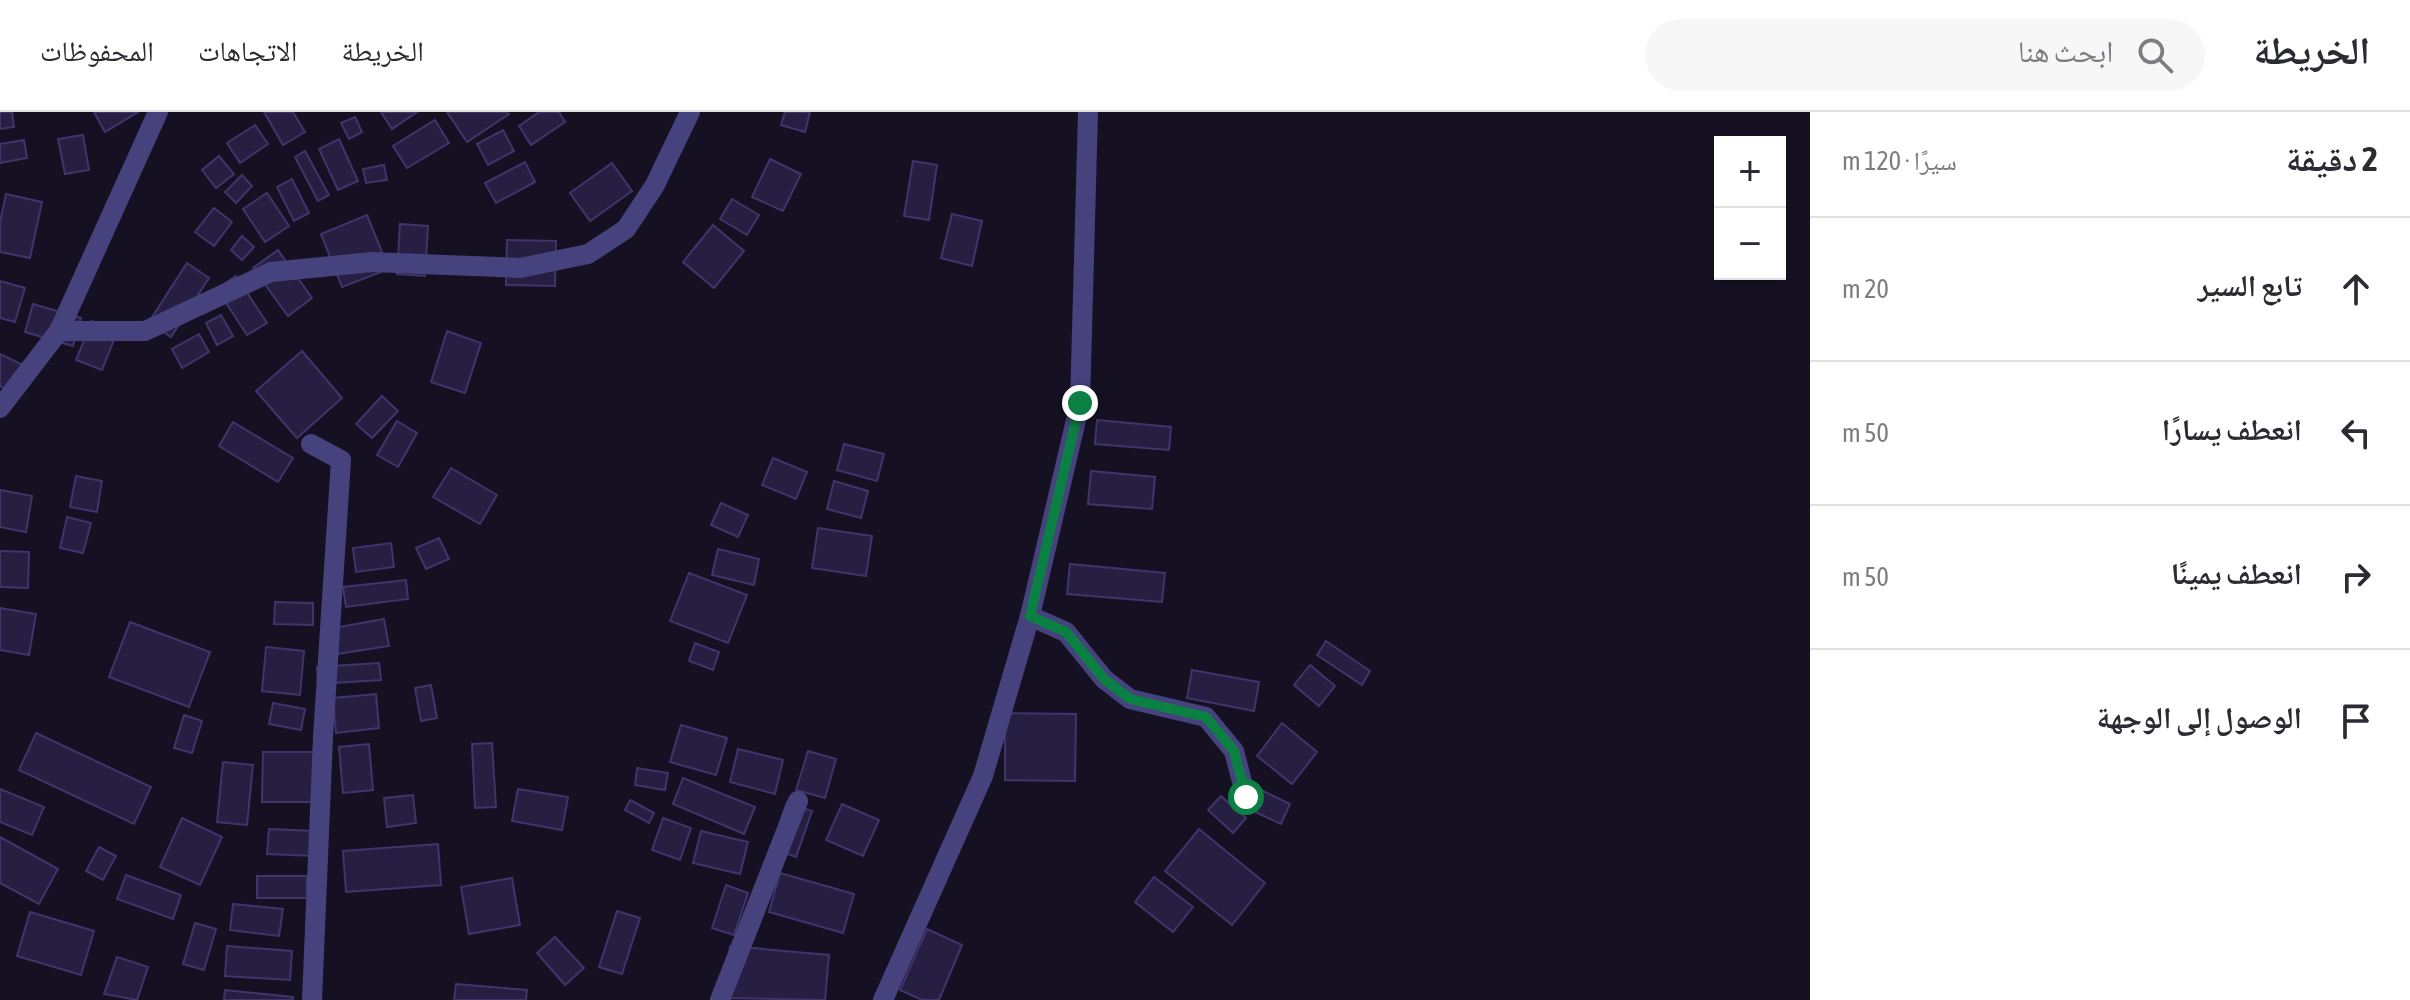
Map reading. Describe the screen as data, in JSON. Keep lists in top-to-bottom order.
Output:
{
  "page": {
    "header": "الخريطة",
    "search": "ابحث هنا",
    "nav": ["الخريطة", "الاتجاهات", "المحفوظات"],
    "heading": ["2 دقيقة", "سيرًا · 120 m"],
    "map_buttons": ["+", "−"],
    "list": [
      ["تابع السير", "20 m"],
      ["انعطف يسارًا", "50 m"],
      ["انعطف يمينًا", "50 m"],
      "الوصول إلى الوجهة"
    ]
  }
}
